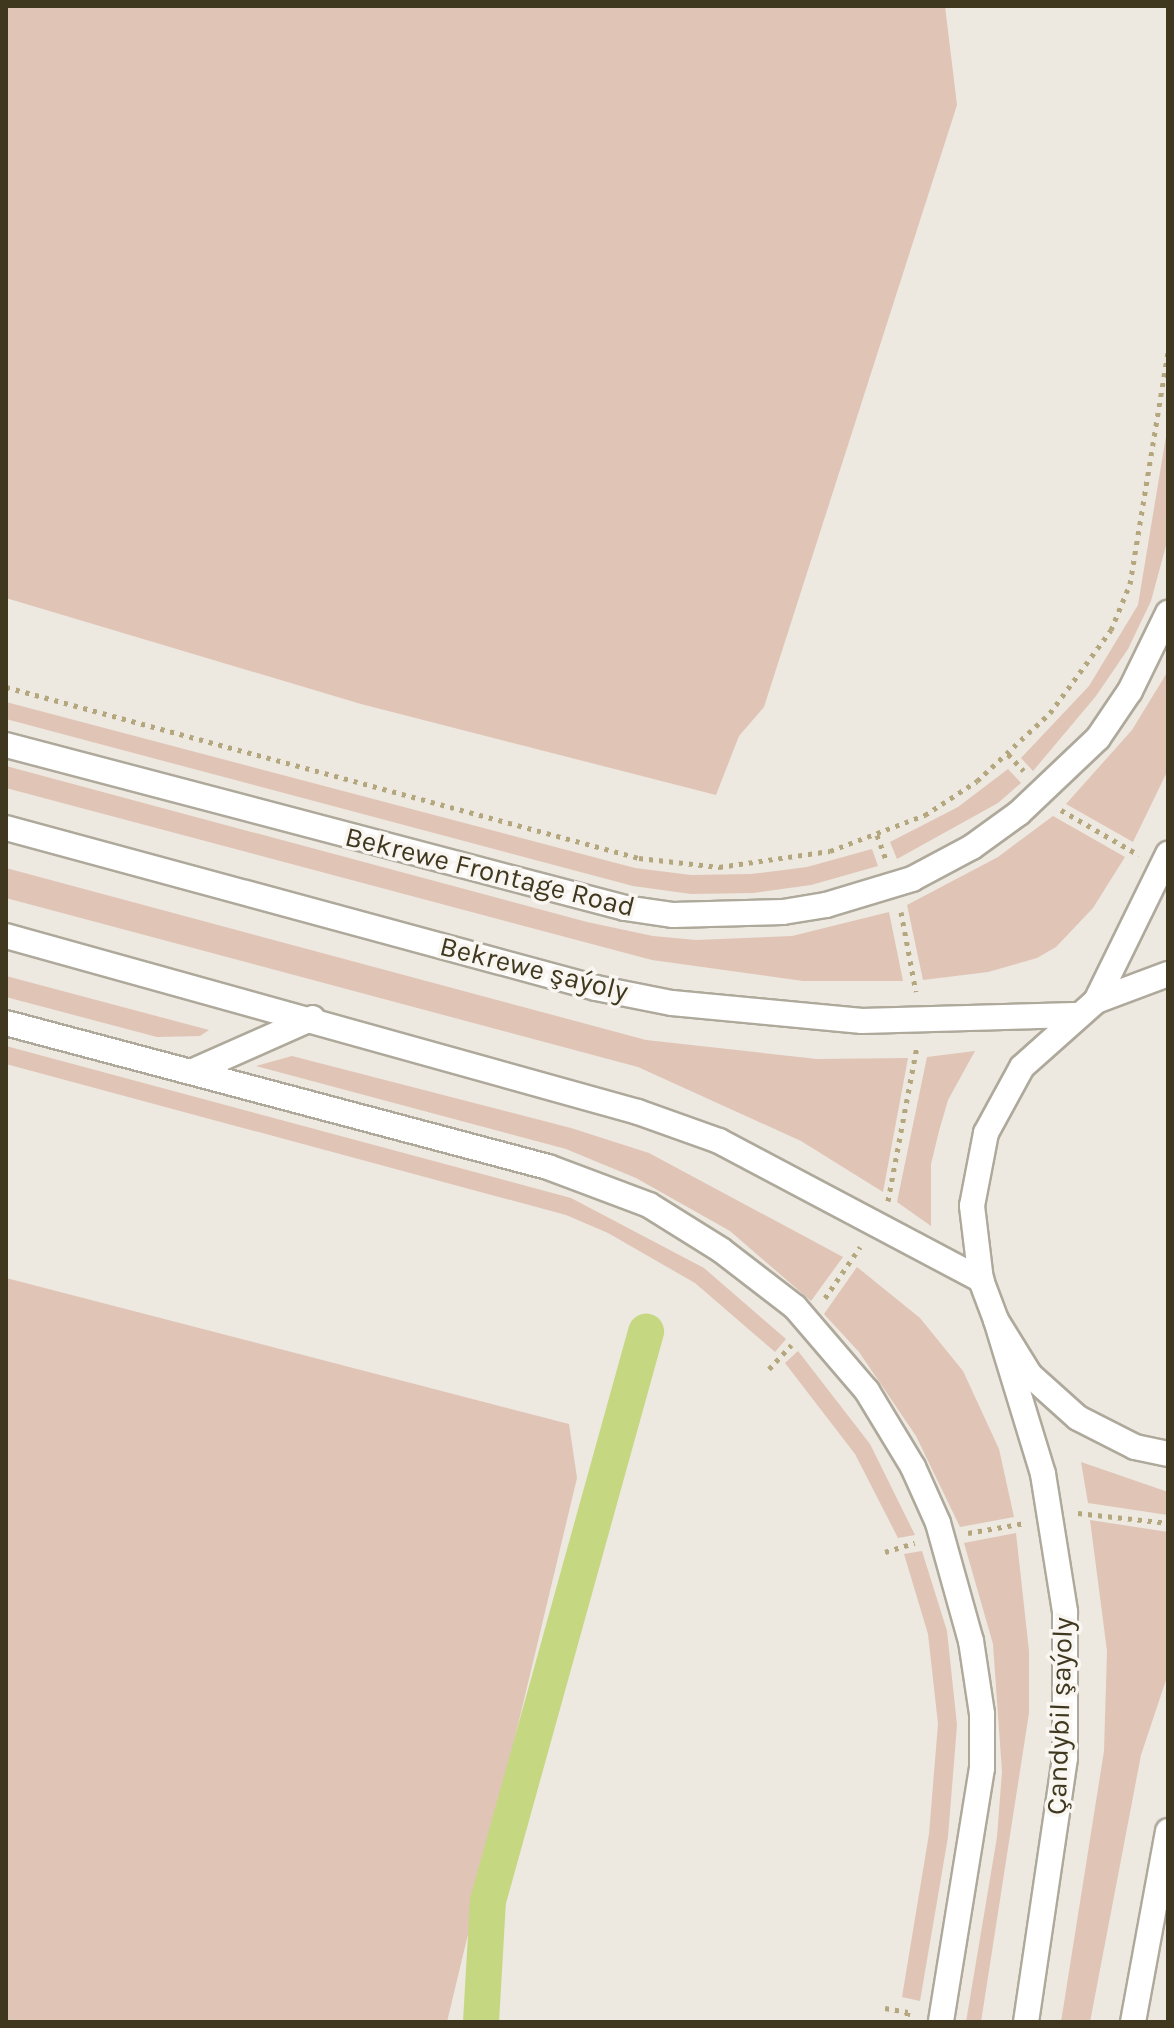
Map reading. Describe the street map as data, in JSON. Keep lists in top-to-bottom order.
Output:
{
  "streets": {
    "main road": ["Bekrewe Frontage Road", "Bekrewe şaýoly", "Çandybil şaýoly"]
  }
}
